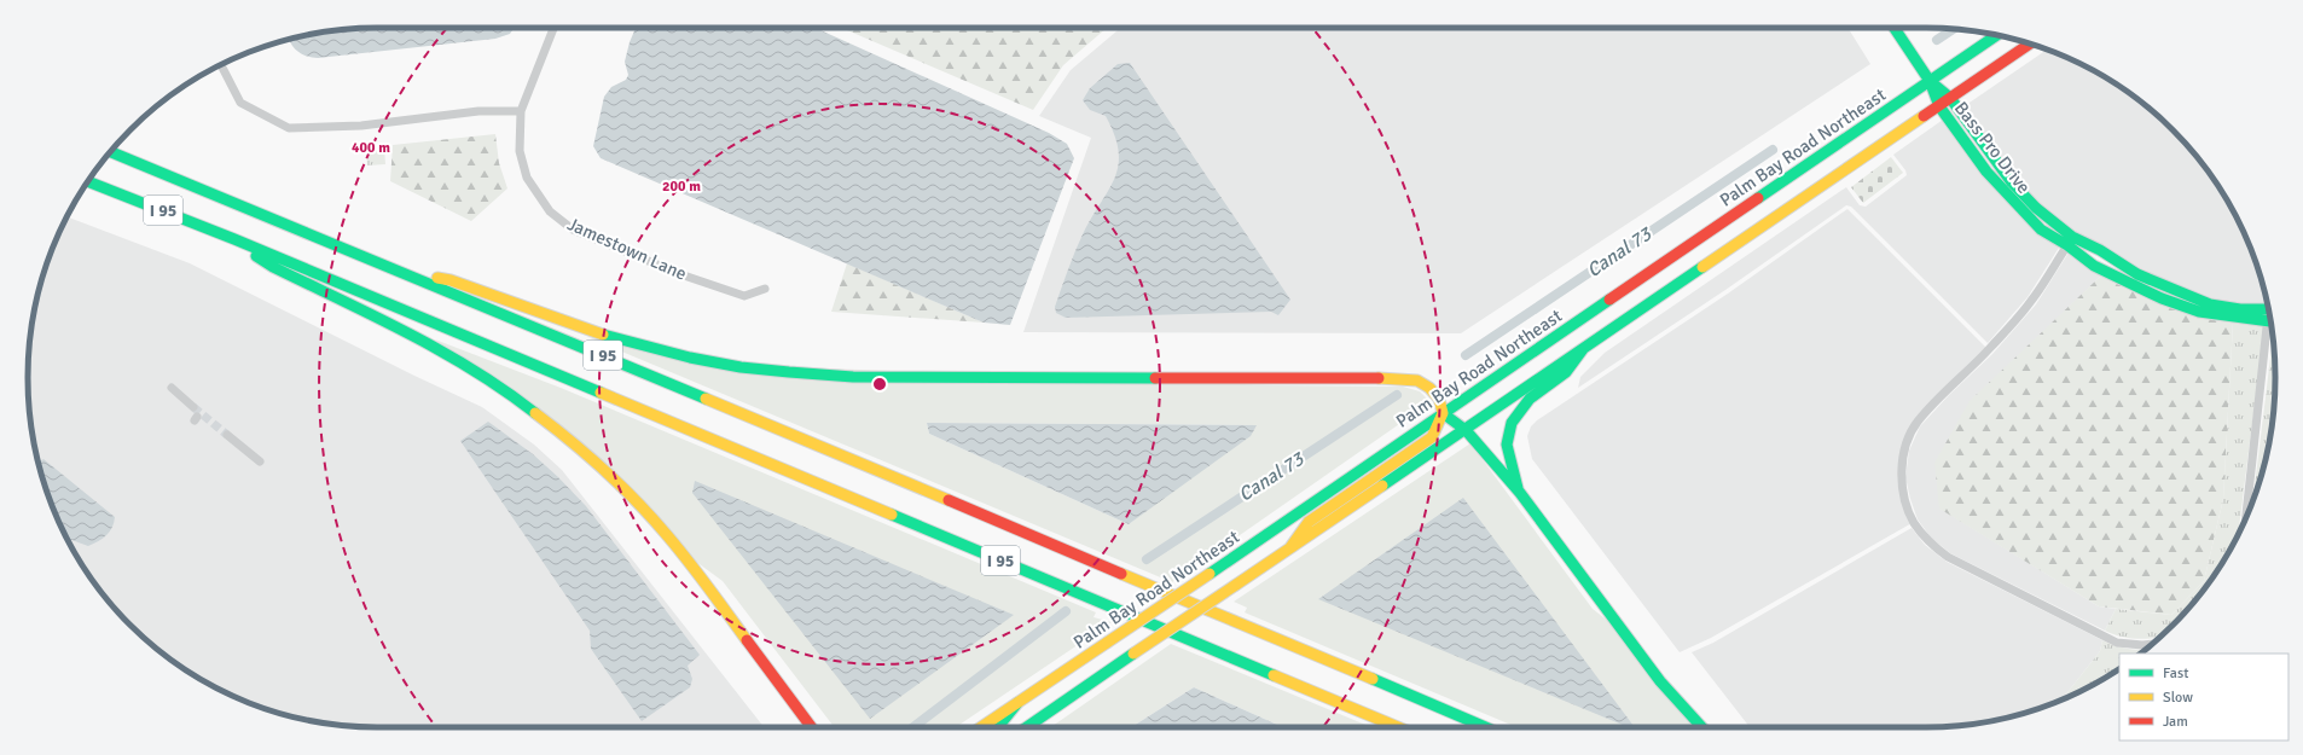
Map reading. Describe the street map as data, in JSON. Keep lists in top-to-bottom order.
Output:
{
  "streets": {
    "main road": ["Palm Bay Road Northeast", "Bass Pro Drive", "I 95"],
    "street": ["Jamestown Lane"]
  },
  "crossings": [
    ["Palm Bay Road Northeast", "Bass Pro Drive"]
  ],
  "water": ["Canal 73"],
  "legend": ["Fast", "Slow", "Jam"],
  "rings": ["400 m", "200 m"]
}
